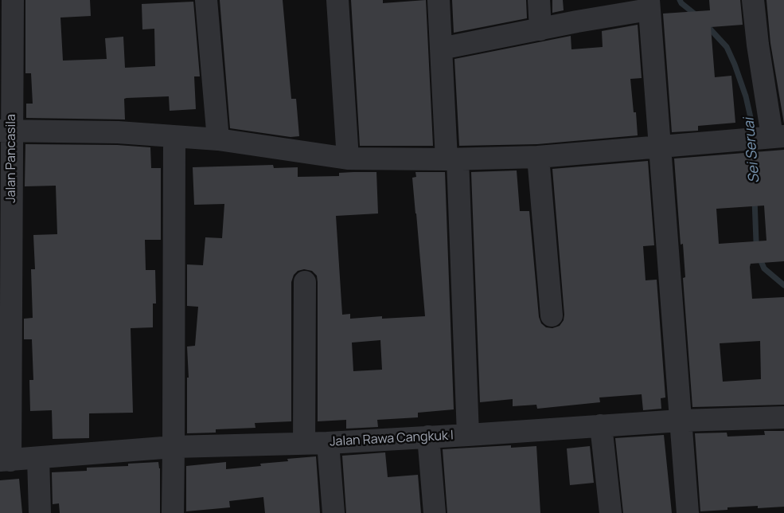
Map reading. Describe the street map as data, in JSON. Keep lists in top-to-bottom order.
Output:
{
  "streets": {
    "street": ["Jalan Pancasila", "Jalan Rawa Cangkuk I"]
  },
  "crossings": [
    ["Jalan Pancasila", "Jalan Rawa Cangkuk I"]
  ],
  "water": ["Sei Seruai"]
}
